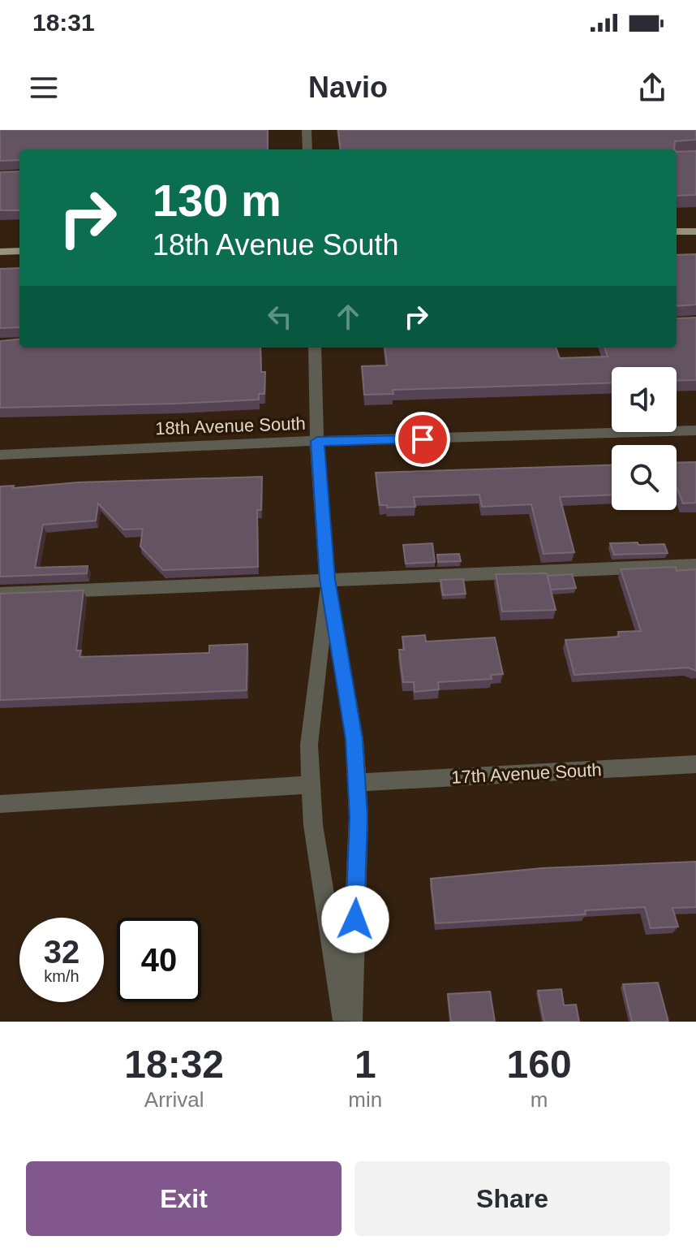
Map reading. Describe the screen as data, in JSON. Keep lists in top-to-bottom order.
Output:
{
  "streets": {
    "street": ["18th Avenue South", "17th Avenue South"]
  },
  "page": {
    "status": "18:31",
    "header": "Navio",
    "turn": ["130 m", "18th Avenue South"],
    "speed": "32 km/h",
    "limit": "40",
    "eta": [
      "18:32",
      "Arrival",
      "1",
      "min",
      "160",
      "m"
    ],
    "buttons": ["Exit", "Share"]
  }
}
